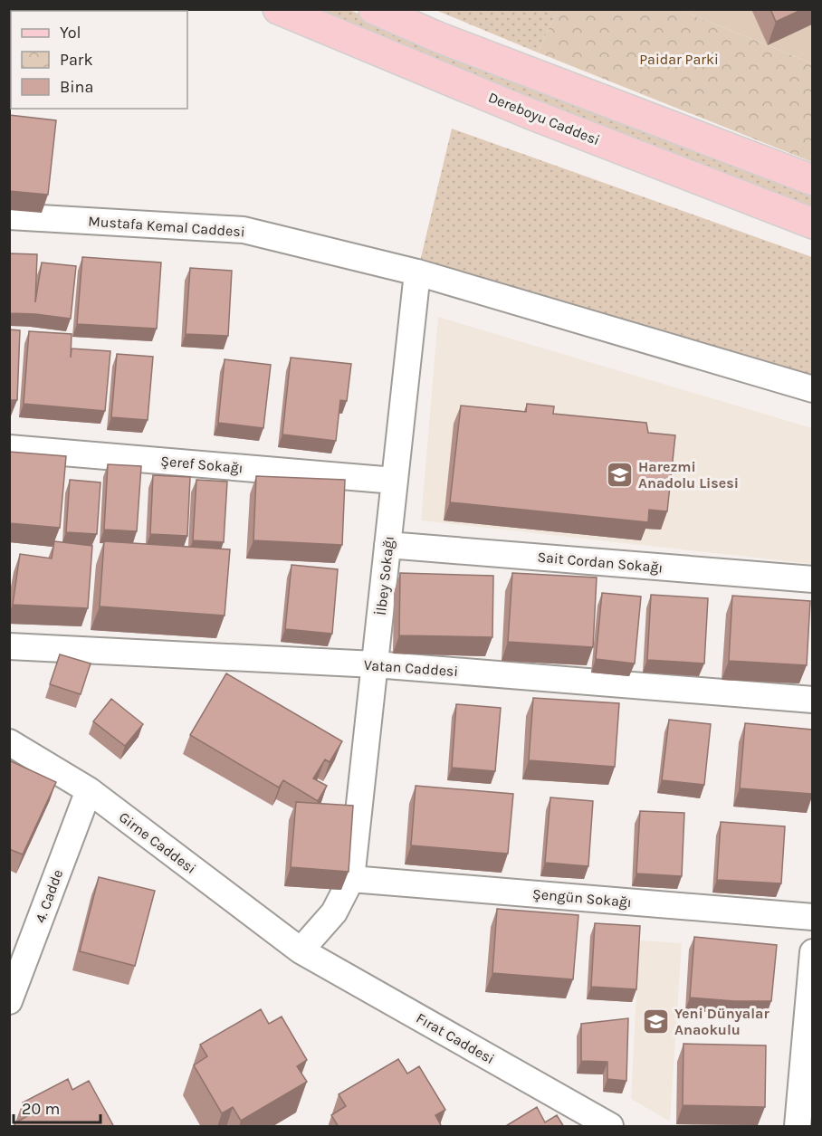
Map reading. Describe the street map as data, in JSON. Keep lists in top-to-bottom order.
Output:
{
  "streets": {
    "main road": ["Dereboyu Caddesi"],
    "street": [
      "Mustafa Kemal Caddesi",
      "Şeref Sokağı",
      "Sait Cordan Sokağı",
      "İlbey Sokağı",
      "Vatan Caddesi",
      "Girne Caddesi",
      "4. Cadde",
      "Şengün Sokağı",
      "Fırat Caddesi"
    ]
  },
  "crossings": [
    ["Mustafa Kemal Caddesi", "İlbey Sokağı"],
    ["Şeref Sokağı", "İlbey Sokağı"],
    ["Sait Cordan Sokağı", "İlbey Sokağı"],
    ["İlbey Sokağı", "Vatan Caddesi"],
    ["İlbey Sokağı", "Şengün Sokağı"],
    ["Girne Caddesi", "4. Cadde"],
    ["Girne Caddesi", "Fırat Caddesi"]
  ],
  "parks": ["Paidar Parki"],
  "places": {
    "school or university": ["Harezmi Anadolu Lisesi", "Yeni Dünyalar Anaokulu"]
  },
  "legend": ["Yol", "Park", "Bina"],
  "scale_bar": "20 m"
}
